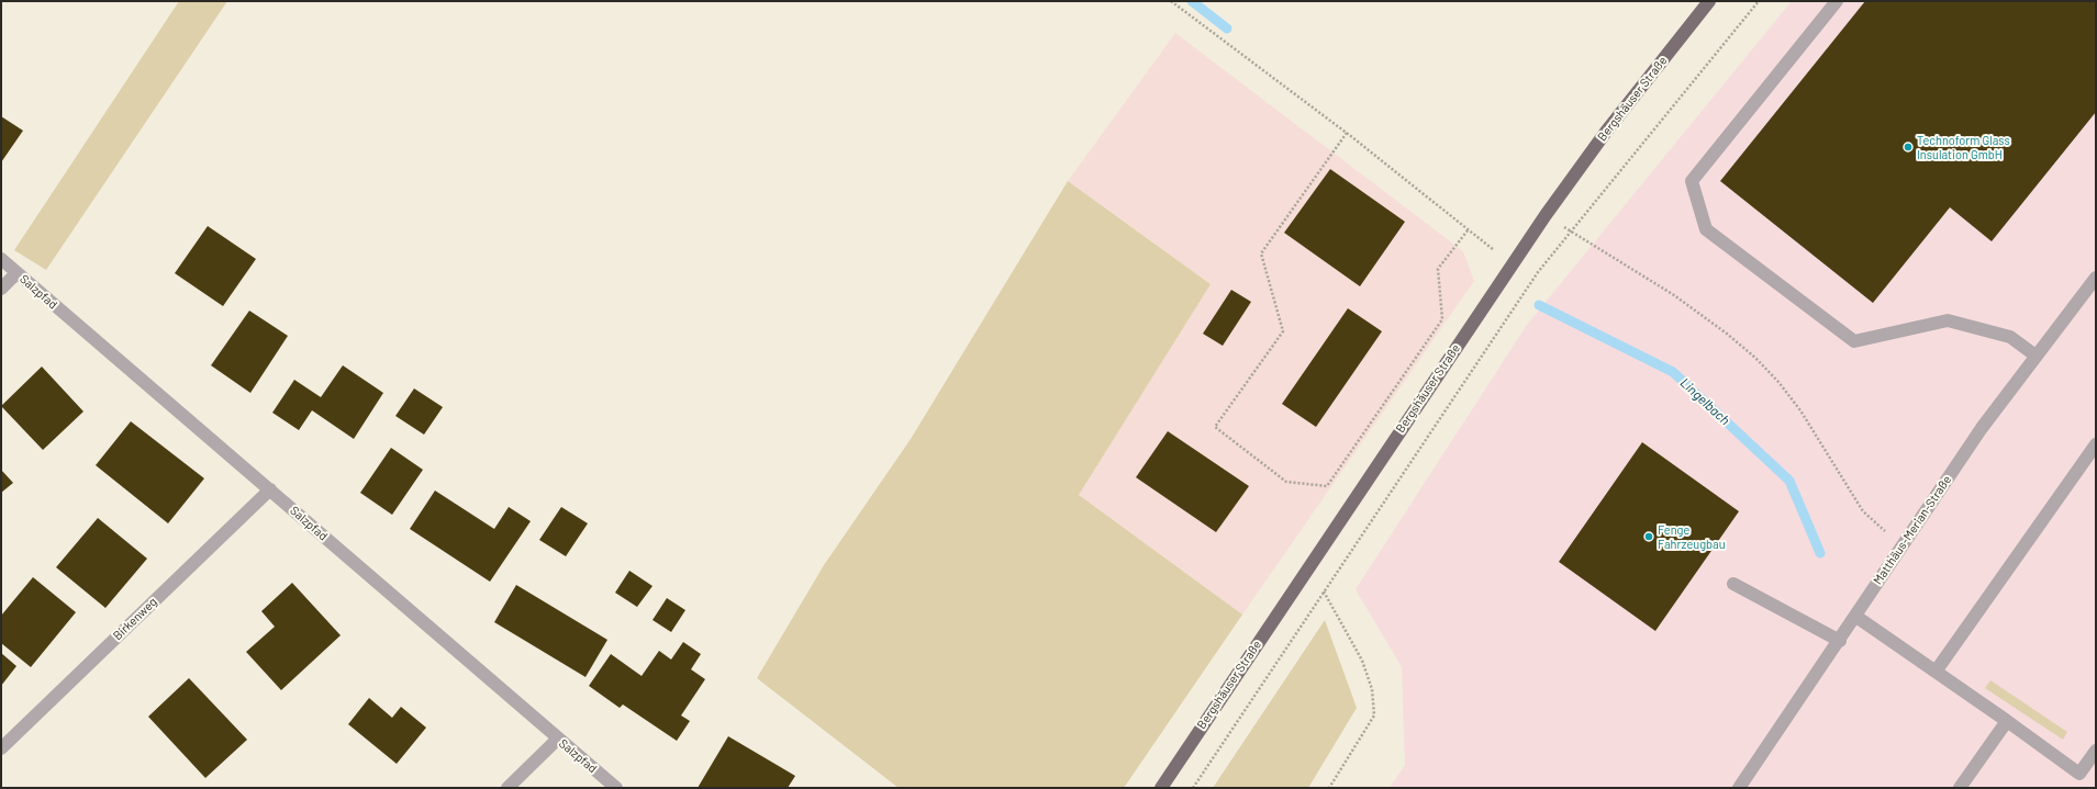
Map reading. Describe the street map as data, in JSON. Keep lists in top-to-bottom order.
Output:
{
  "streets": {
    "main road": ["Bergshäuser Straße"],
    "street": ["Salzpfad", "Matthäus-Merian-Straße", "Birkenweg"]
  },
  "crossings": [
    ["Salzpfad", "Birkenweg"]
  ],
  "water": ["Lingelbach"],
  "places": ["Technoform Glass Insulation GmbH", "Fenge Fahrzeugbau"]
}
